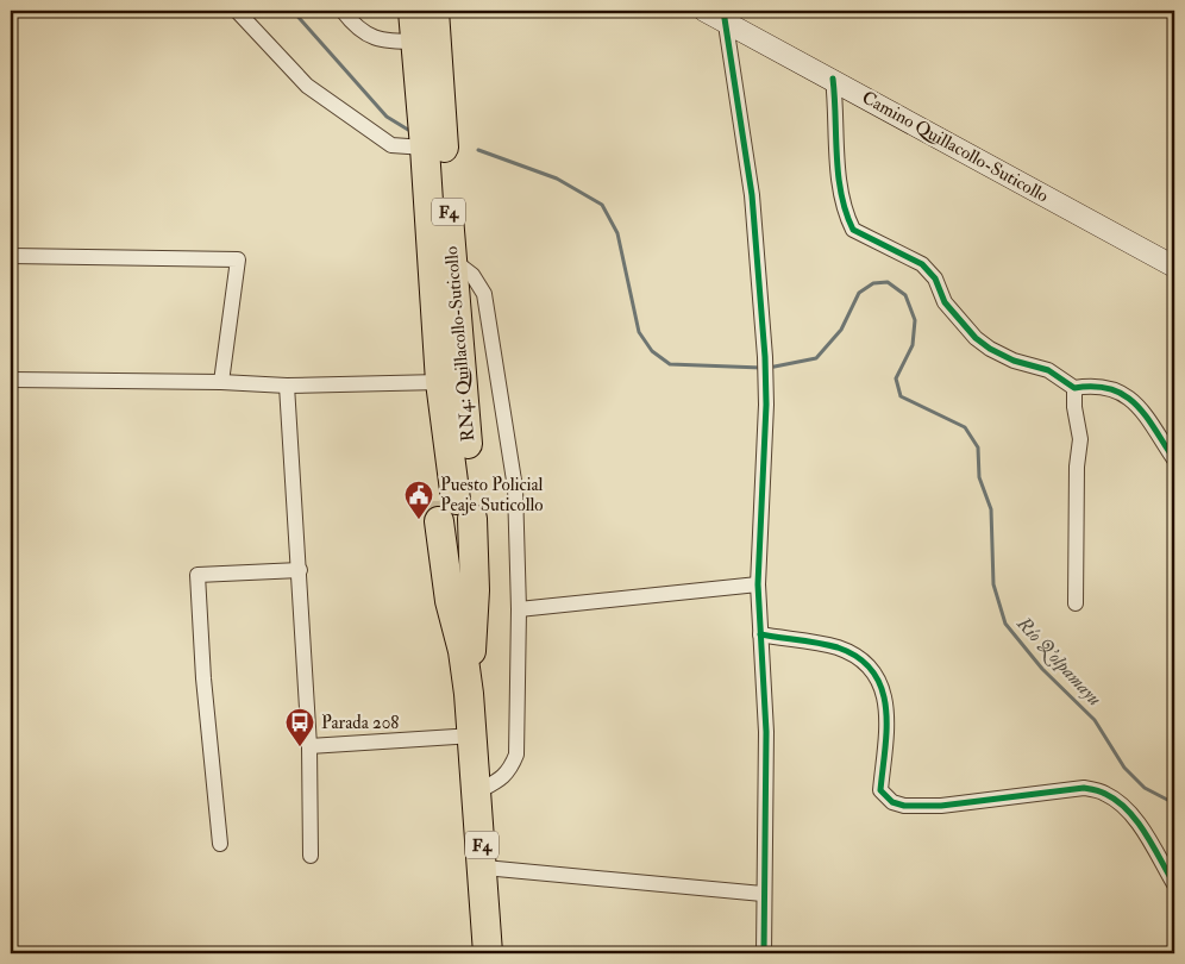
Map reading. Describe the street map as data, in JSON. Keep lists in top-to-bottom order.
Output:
{
  "streets": {
    "highway": ["F4", "RN4: Quillacollo-Suticollo"],
    "main road": ["Camino Quillacollo-Suticollo"]
  },
  "crossings": [
    ["F4", "RN4: Quillacollo-Suticollo"]
  ],
  "water": ["Río Q'olpamayu"],
  "places": {
    "public building": ["Puesto Policial Peaje Suticollo"],
    "bus stop": ["Parada 208"]
  }
}
